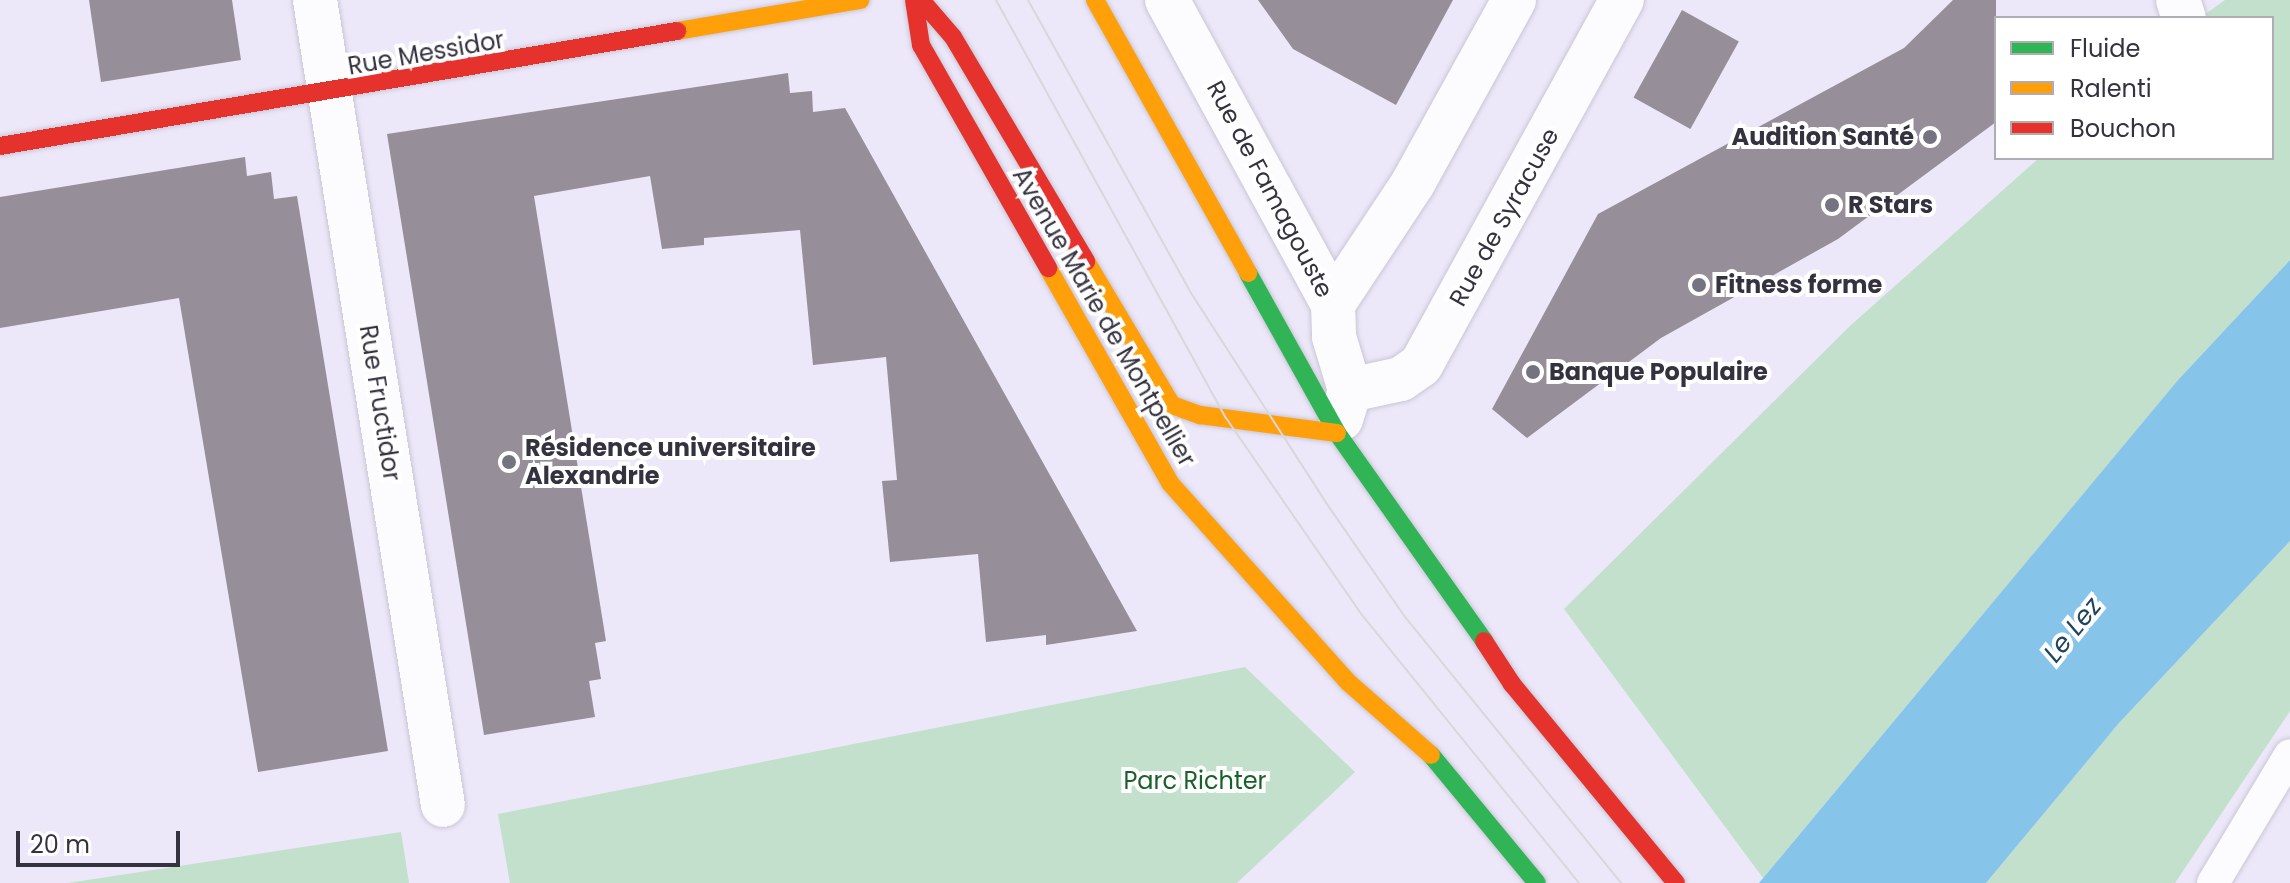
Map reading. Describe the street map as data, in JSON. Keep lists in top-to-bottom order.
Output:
{
  "streets": {
    "street": [
      "Rue Messidor",
      "Rue de Famagouste",
      "Rue de Syracuse",
      "Avenue Marie de Montpellier",
      "Rue Fructidor"
    ]
  },
  "crossings": [
    ["Rue Messidor", "Rue Fructidor"],
    ["Rue de Famagouste", "Rue de Syracuse"]
  ],
  "water": ["Le Lez"],
  "parks": ["Parc Richter"],
  "places": [
    "Audition Santé",
    "R Stars",
    "Fitness forme",
    "Banque Populaire",
    "Résidence universitaire Alexandrie"
  ],
  "legend": ["Fluide", "Ralenti", "Bouchon"],
  "scale_bar": "20 m"
}
